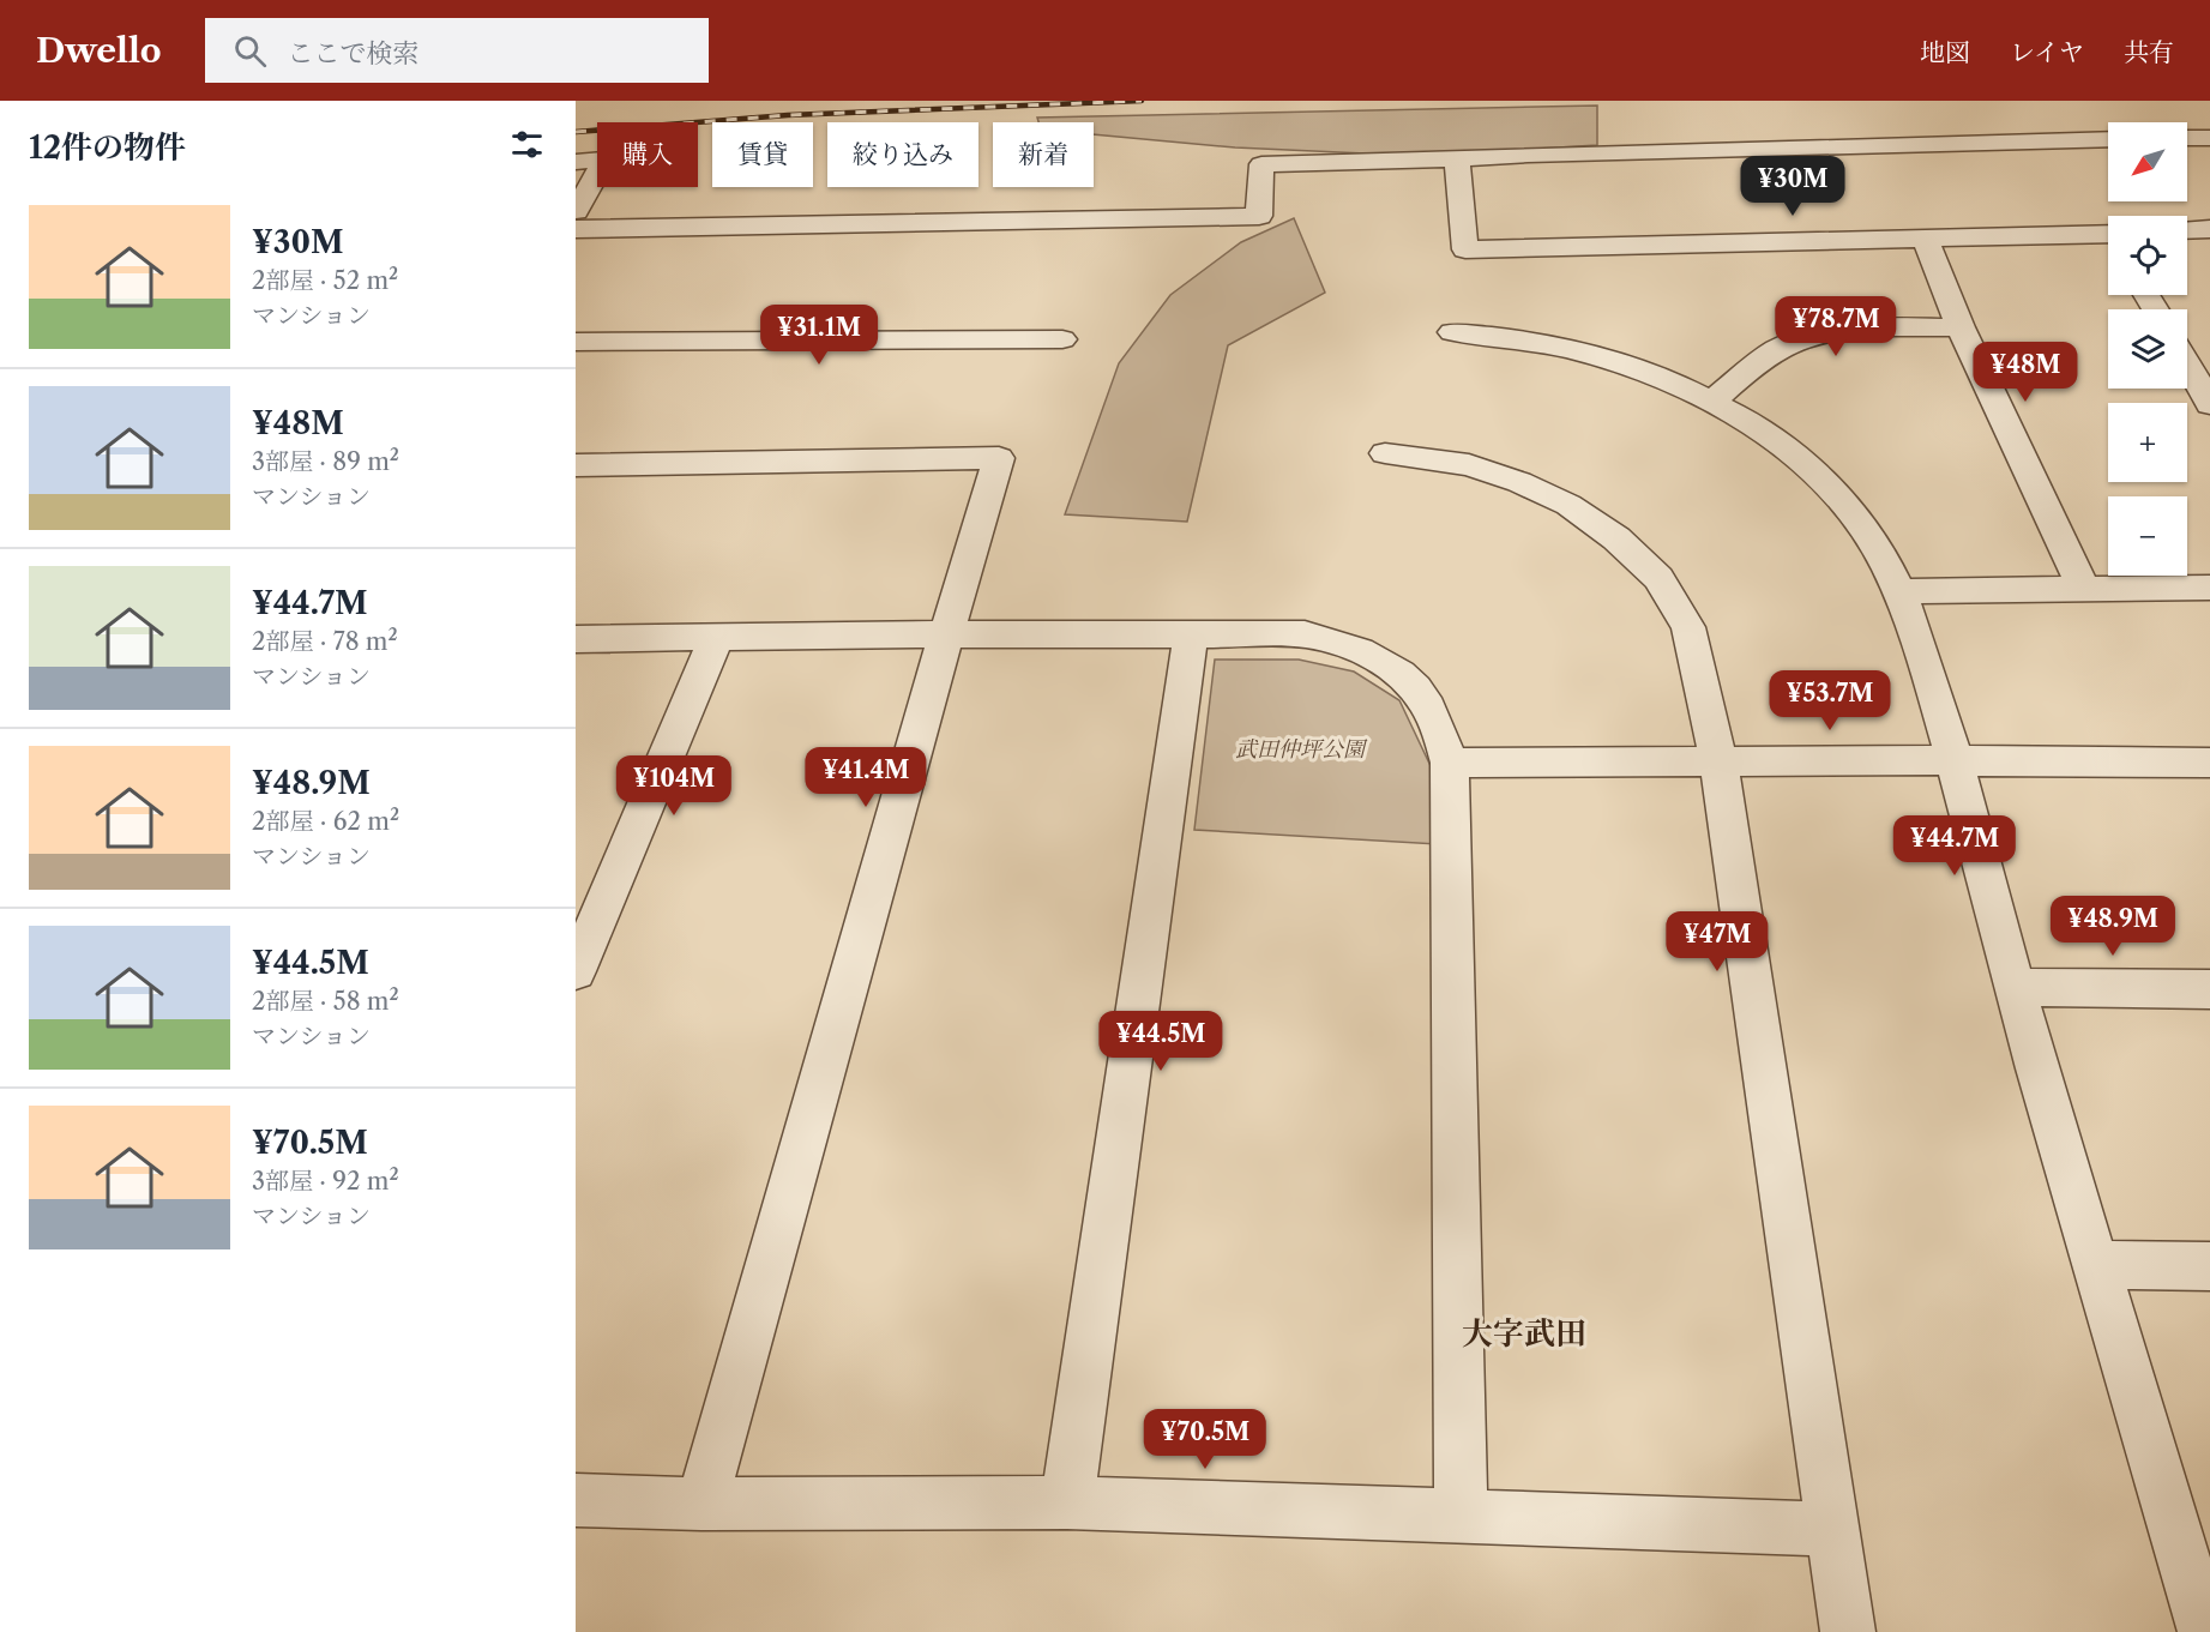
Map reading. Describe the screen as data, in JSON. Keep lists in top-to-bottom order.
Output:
{
  "districts": ["大字武田"],
  "parks": ["武田仲坪公園"],
  "north": "bottom left",
  "page": {
    "header": "Dwello",
    "search": "ここで検索",
    "nav": ["地図", "レイヤ", "共有"],
    "heading": "12件の物件",
    "map_buttons": ["+", "−"],
    "chip": [
      "購入",
      "賃貸",
      "絞り込み",
      "新着"
    ],
    "price": [
      "¥30M",
      "¥78.7M",
      "¥31.1M",
      "¥48M",
      "¥53.7M",
      "¥41.4M",
      "¥104M",
      "¥44.7M",
      "¥48.9M",
      "¥47M",
      "¥44.5M",
      "¥70.5M"
    ],
    "list": [
      {
        "name": "¥30M",
        "note": "2部屋 · 52 m² · マンション"
      },
      {
        "name": "¥48M",
        "note": "3部屋 · 89 m² · マンション"
      },
      {
        "name": "¥44.7M",
        "note": "2部屋 · 78 m² · マンション"
      },
      {
        "name": "¥48.9M",
        "note": "2部屋 · 62 m² · マンション"
      },
      {
        "name": "¥44.5M",
        "note": "2部屋 · 58 m² · マンション"
      },
      {
        "name": "¥70.5M",
        "note": "3部屋 · 92 m² · マンション"
      }
    ]
  }
}
